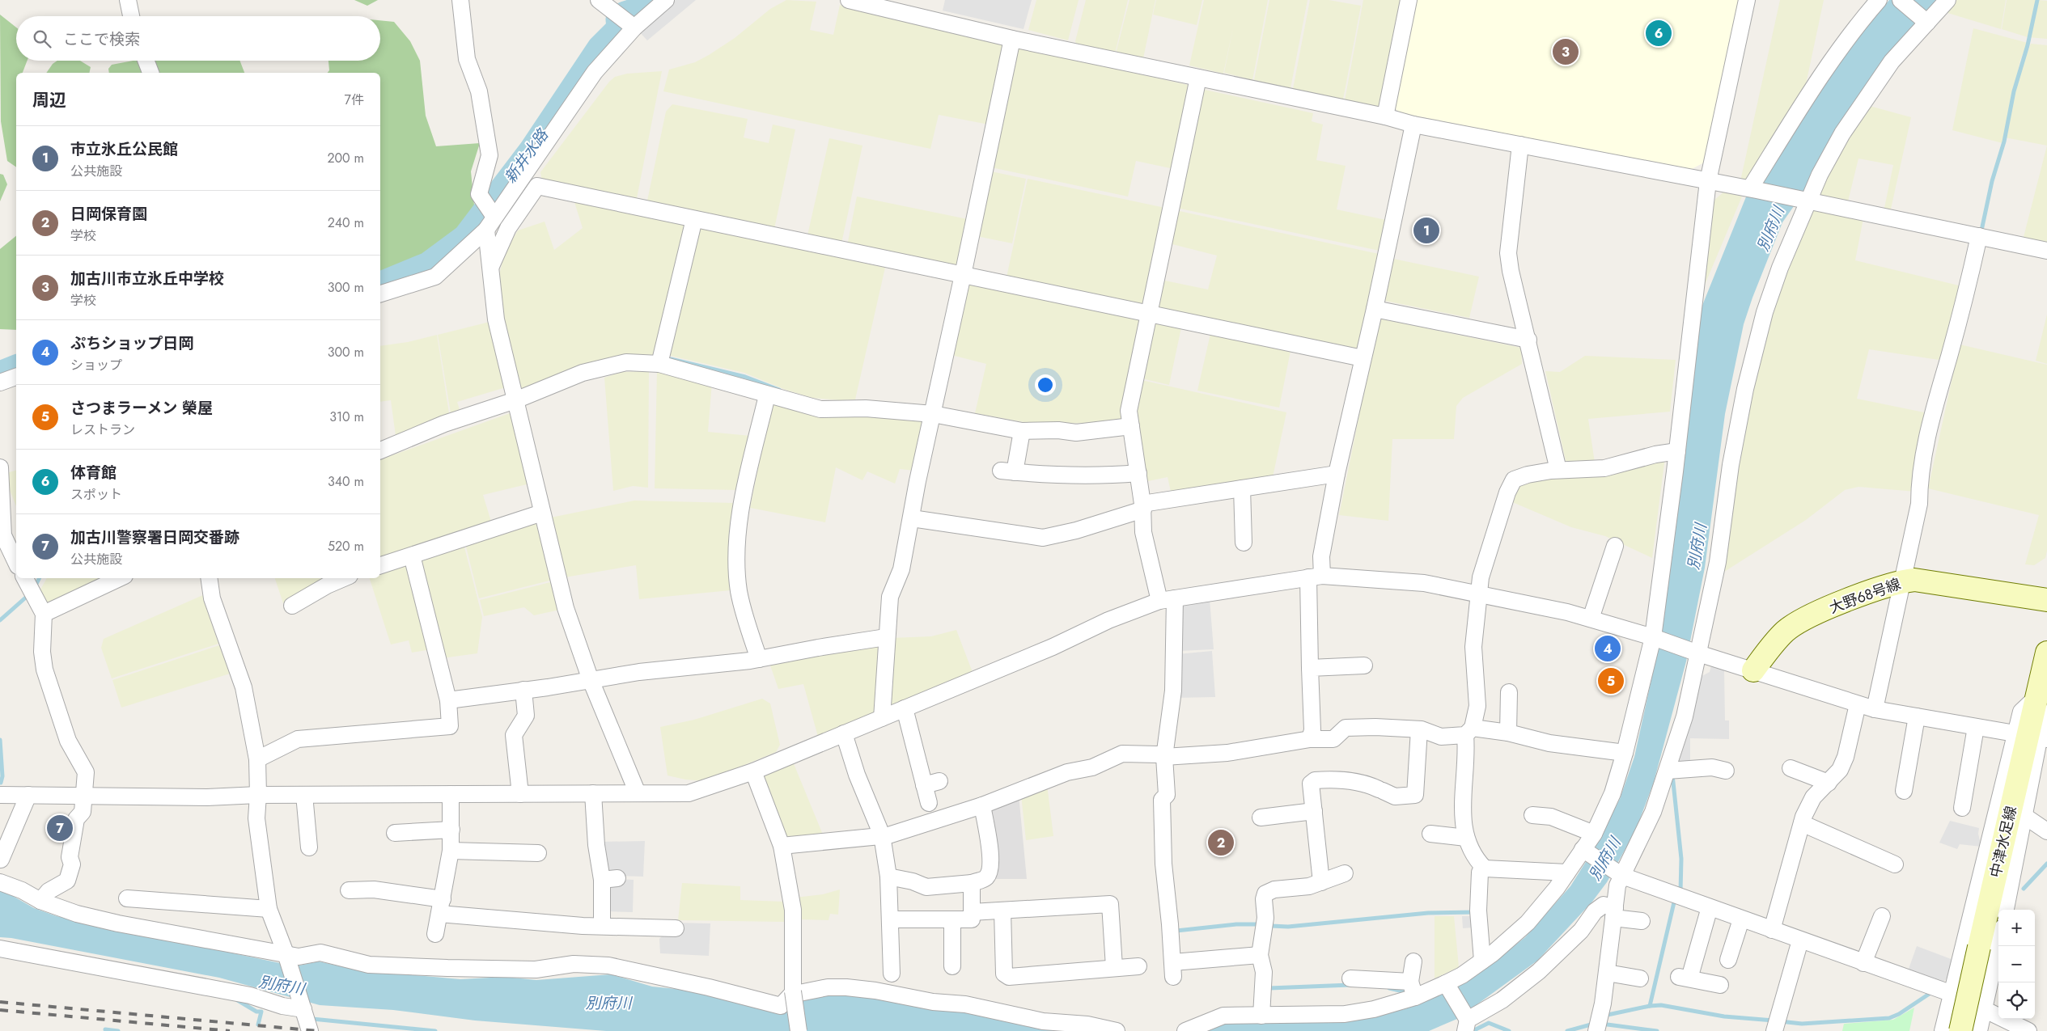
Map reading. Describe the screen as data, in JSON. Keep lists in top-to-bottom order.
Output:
{
  "streets": {
    "street": ["大野68号線", "中津水足線"]
  },
  "water": ["新井水路", "別府川"],
  "page": {
    "search": "ここで検索",
    "pins": [
      "6",
      "3",
      "1",
      "4",
      "5",
      "7",
      "2"
    ],
    "heading": ["周辺", "7件"],
    "list": [
      {
        "mark": "1",
        "name": "市立氷丘公民館",
        "note": "公共施設",
        "value": "200 m"
      },
      {
        "mark": "2",
        "name": "日岡保育園",
        "note": "学校",
        "value": "240 m"
      },
      {
        "mark": "3",
        "name": "加古川市立氷丘中学校",
        "note": "学校",
        "value": "300 m"
      },
      {
        "mark": "4",
        "name": "ぷちショップ日岡",
        "note": "ショップ",
        "value": "300 m"
      },
      {
        "mark": "5",
        "name": "さつまラーメン 榮屋",
        "note": "レストラン",
        "value": "310 m"
      },
      {
        "mark": "6",
        "name": "体育館",
        "note": "スポット",
        "value": "340 m"
      },
      {
        "mark": "7",
        "name": "加古川警察署日岡交番跡",
        "note": "公共施設",
        "value": "520 m"
      }
    ],
    "map_buttons": ["+", "−"]
  }
}
